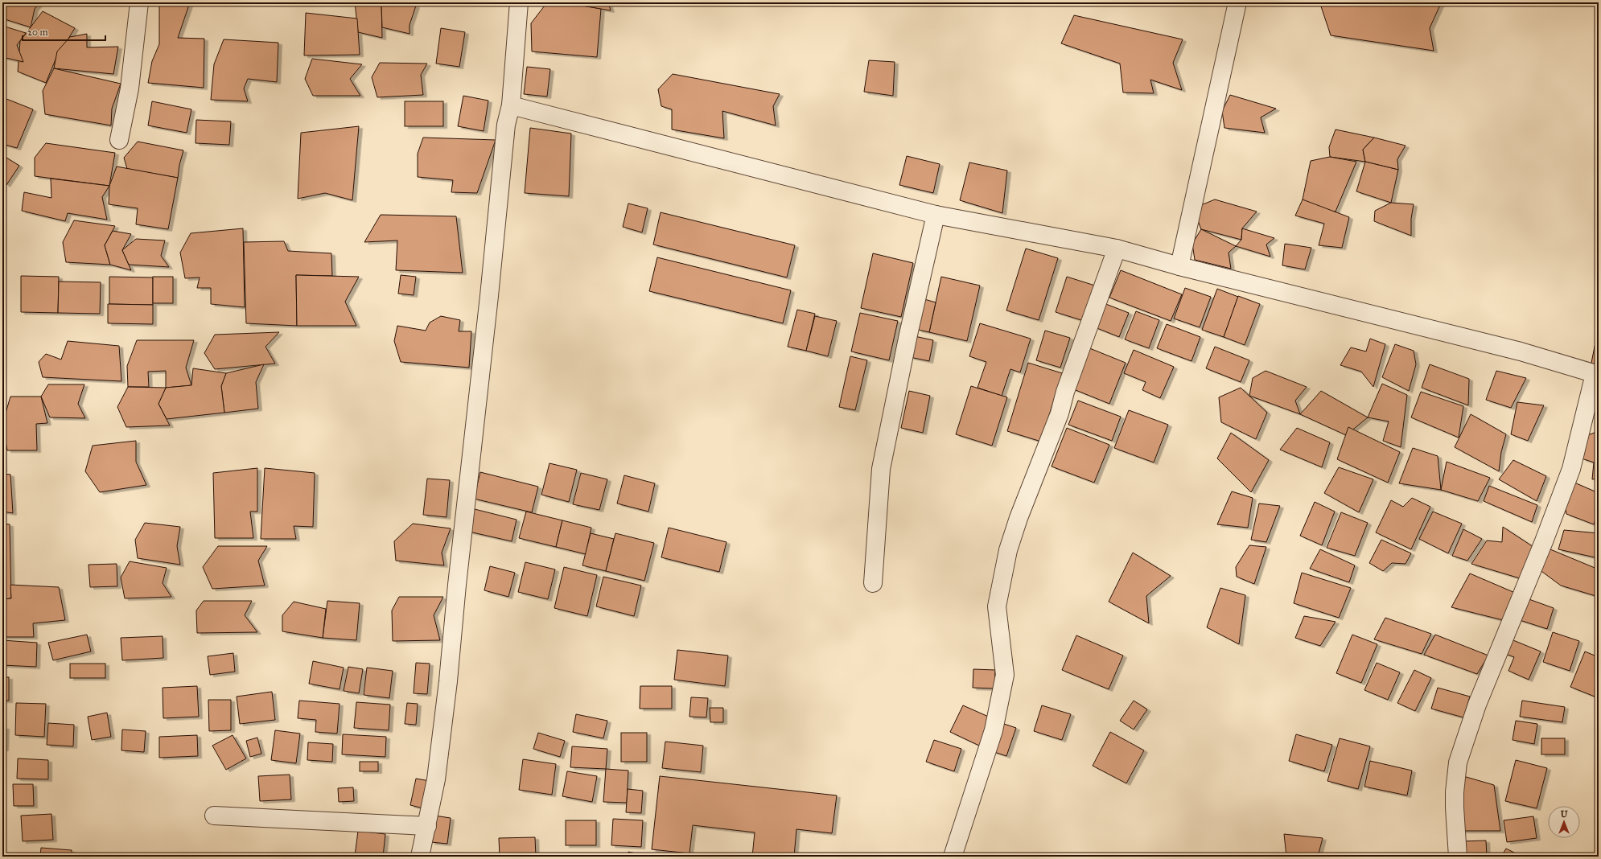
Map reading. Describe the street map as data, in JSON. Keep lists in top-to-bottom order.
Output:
{
  "scale_bar": "20 m",
  "north": "top"
}
